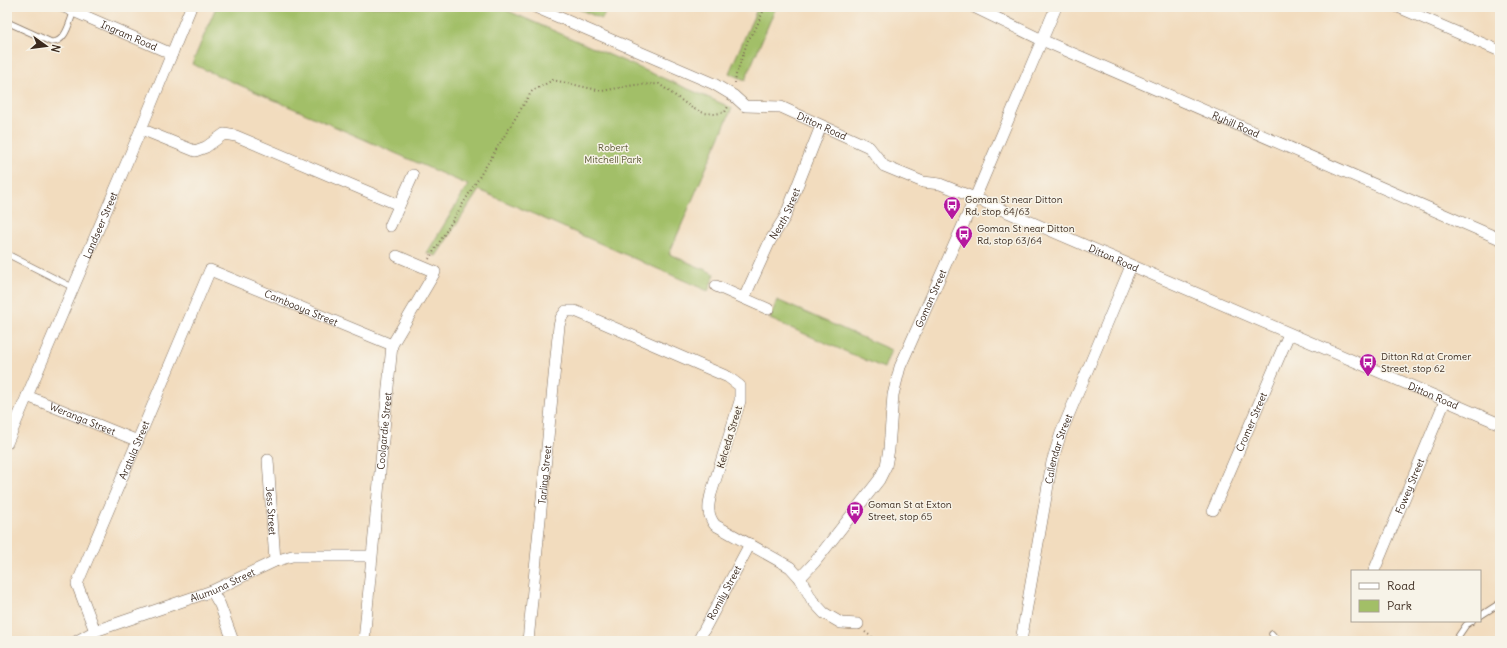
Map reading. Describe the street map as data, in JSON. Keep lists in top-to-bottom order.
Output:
{
  "streets": {
    "street": [
      "Ingram Road",
      "Ryhill Road",
      "Ditton Road",
      "Neath Street",
      "Landseer Street",
      "Goman Street",
      "Cambooya Street",
      "Weranga Street",
      "Cromer Street",
      "Coolgardie Street",
      "Kelceda Street",
      "Callendar Street",
      "Aratula Street",
      "Tarling Street",
      "Fowey Street",
      "Jess Street",
      "Alumuna Street",
      "Romily Street"
    ]
  },
  "crossings": [
    ["Ingram Road", "Landseer Street"],
    ["Ryhill Road", "Goman Street"],
    ["Ditton Road", "Neath Street"],
    ["Ditton Road", "Goman Street"],
    ["Ditton Road", "Cromer Street"],
    ["Ditton Road", "Callendar Street"],
    ["Ditton Road", "Fowey Street"],
    ["Landseer Street", "Weranga Street"],
    ["Goman Street", "Kelceda Street"],
    ["Cambooya Street", "Coolgardie Street"],
    ["Cambooya Street", "Aratula Street"],
    ["Weranga Street", "Aratula Street"],
    ["Coolgardie Street", "Alumuna Street"],
    ["Kelceda Street", "Tarling Street"],
    ["Kelceda Street", "Romily Street"],
    ["Aratula Street", "Alumuna Street"],
    ["Jess Street", "Alumuna Street"]
  ],
  "parks": ["Robert Mitchell Park"],
  "places": {
    "bus stop": [
      "Goman St near Ditton Rd, stop 64/63",
      "Goman St near Ditton Rd, stop 63/64",
      "Ditton Rd at Cromer Street, stop 62",
      "Goman St at Exton Street, stop 65"
    ]
  },
  "legend": ["Road", "Park"],
  "north": "right"
}
